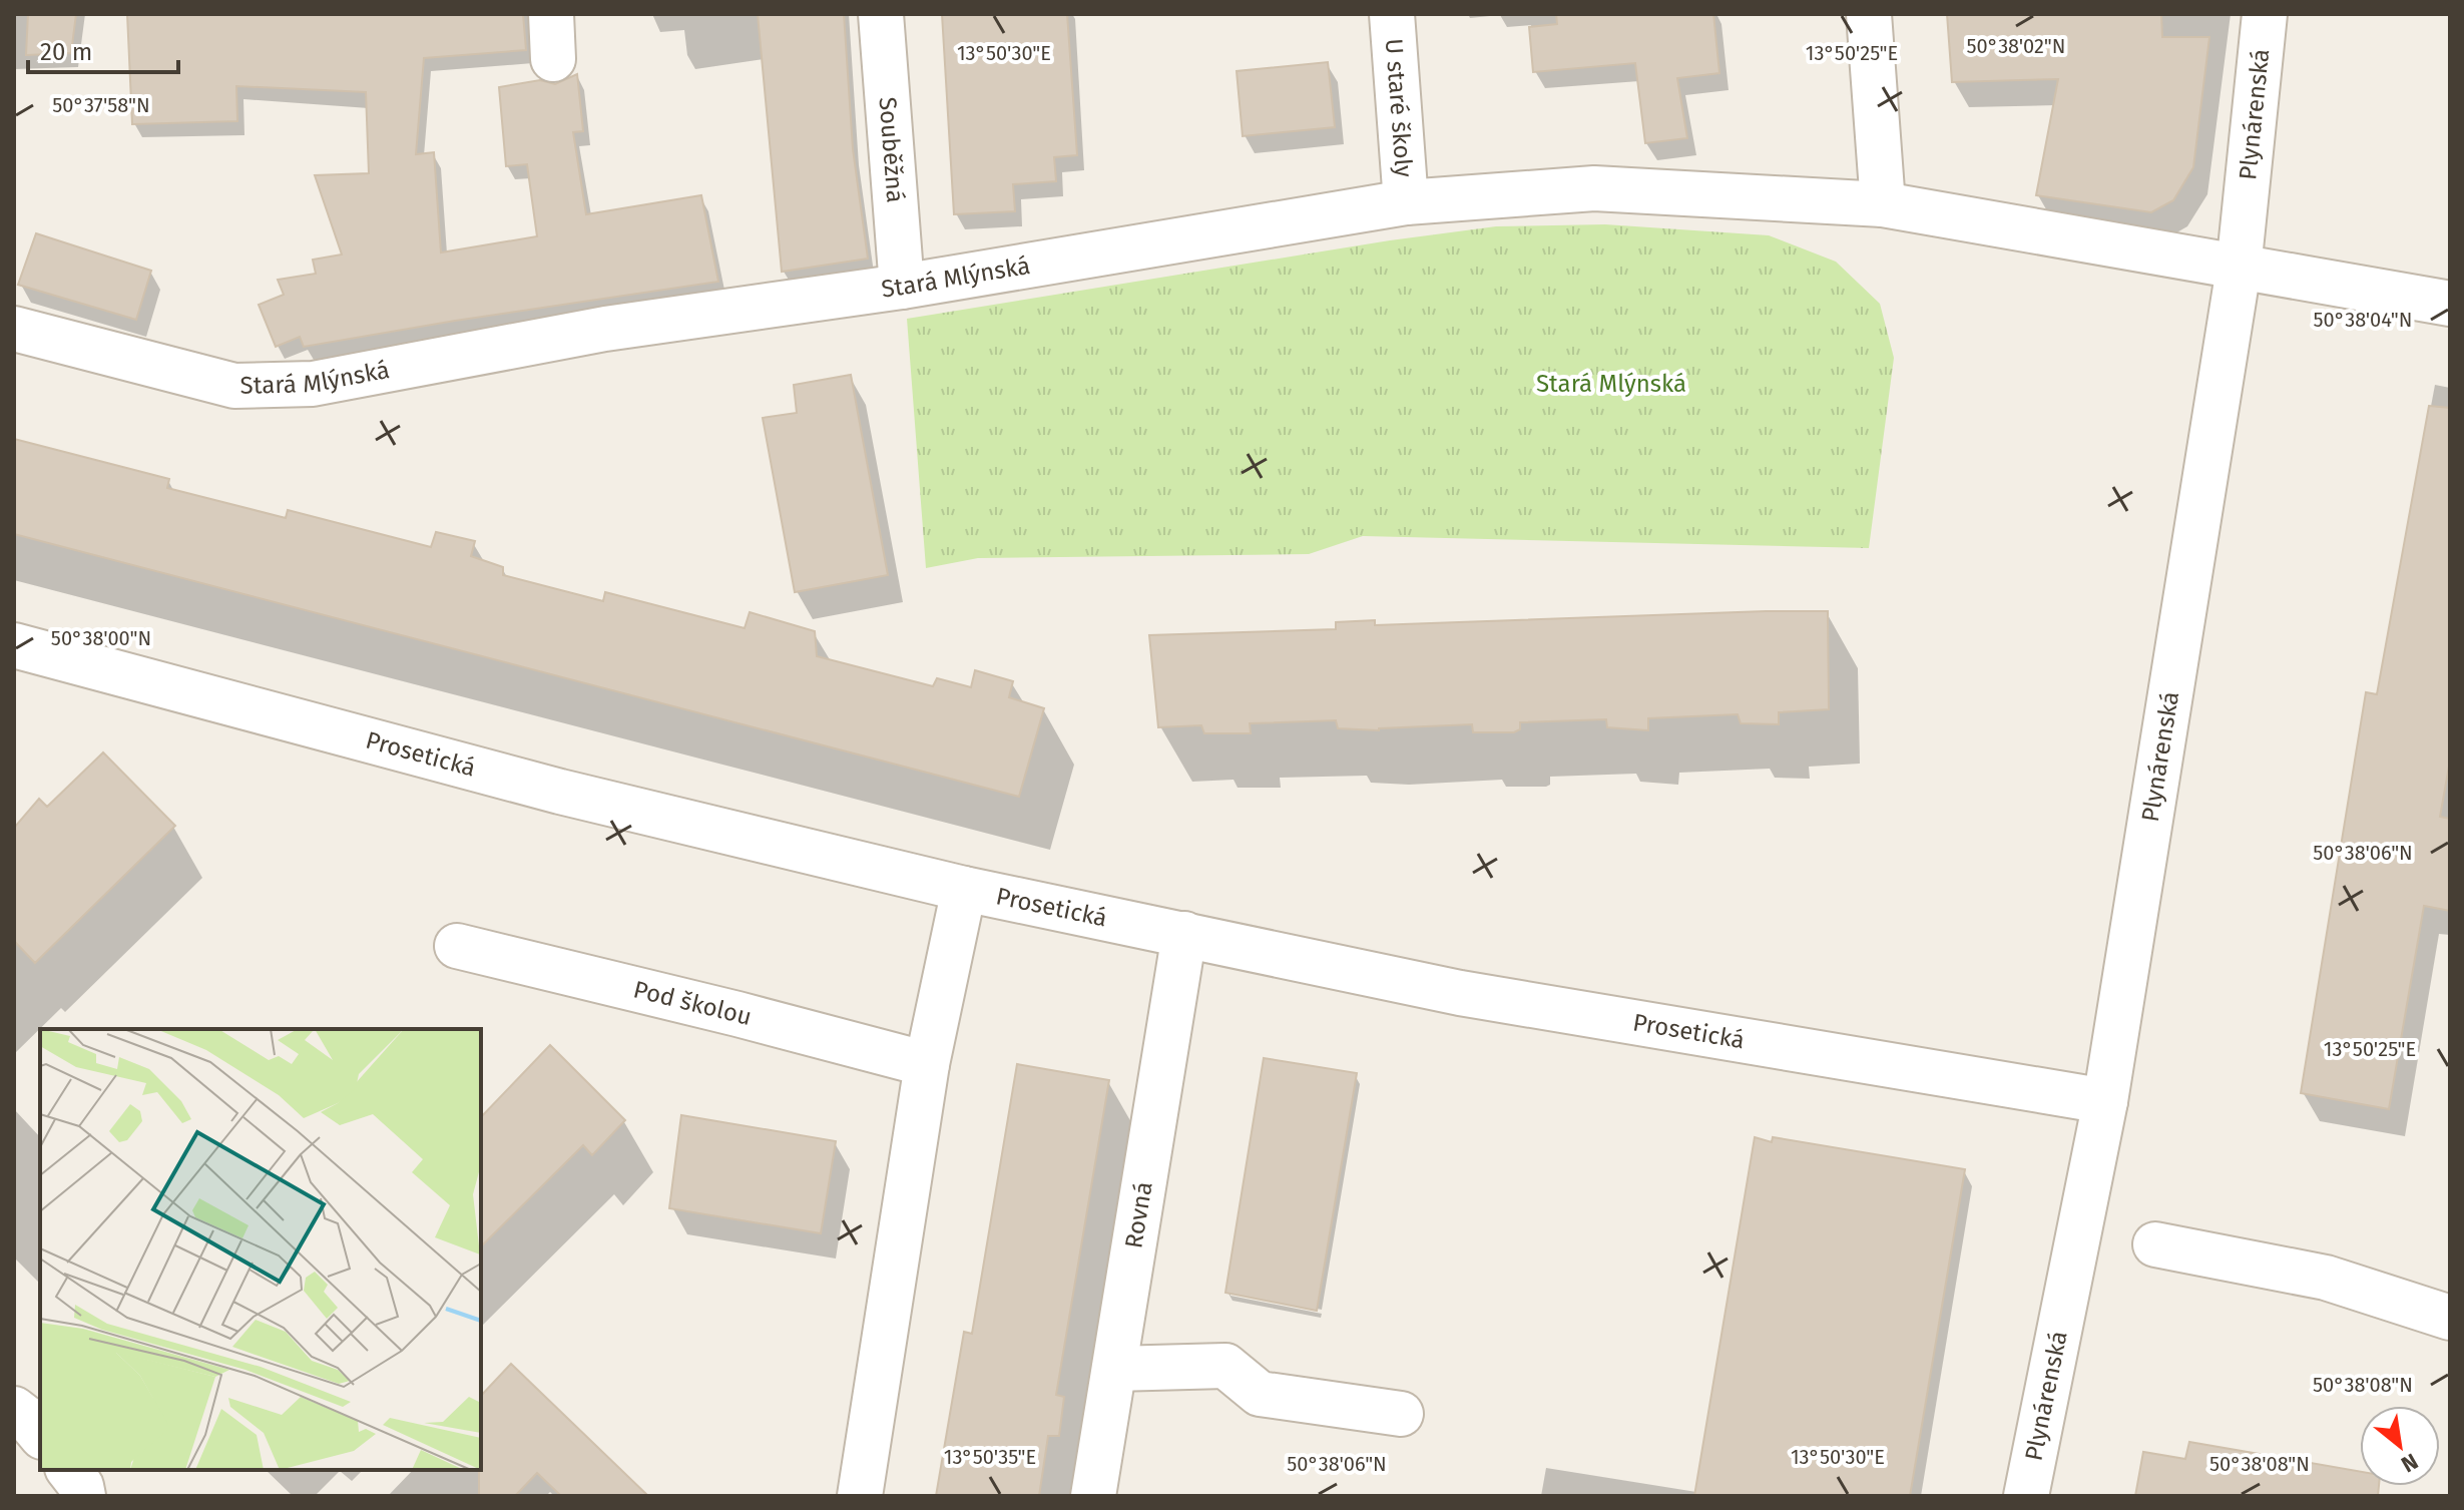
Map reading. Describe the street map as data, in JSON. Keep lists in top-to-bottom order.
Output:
{
  "streets": {
    "street": [
      "U staré školy",
      "Plynárenská",
      "Souběžná",
      "Stará Mlýnská",
      "Prosetická",
      "Pod školou",
      "Rovná"
    ]
  },
  "crossings": [
    ["U staré školy", "Stará Mlýnská"],
    ["Plynárenská", "Stará Mlýnská"],
    ["Plynárenská", "Prosetická"],
    ["Souběžná", "Stará Mlýnská"],
    ["Prosetická", "Rovná"]
  ],
  "parks": ["Stará Mlýnská"],
  "scale_bar": "20 m",
  "north": "bottom right",
  "coordinates": [
    "50°38'02\"N",
    "13°50'30\"E",
    "13°50'25\"E",
    "50°37'58\"N",
    "50°38'04\"N",
    "50°38'00\"N",
    "50°38'06\"N",
    "50°38'08\"N",
    "13°50'35\"E"
  ]
}
